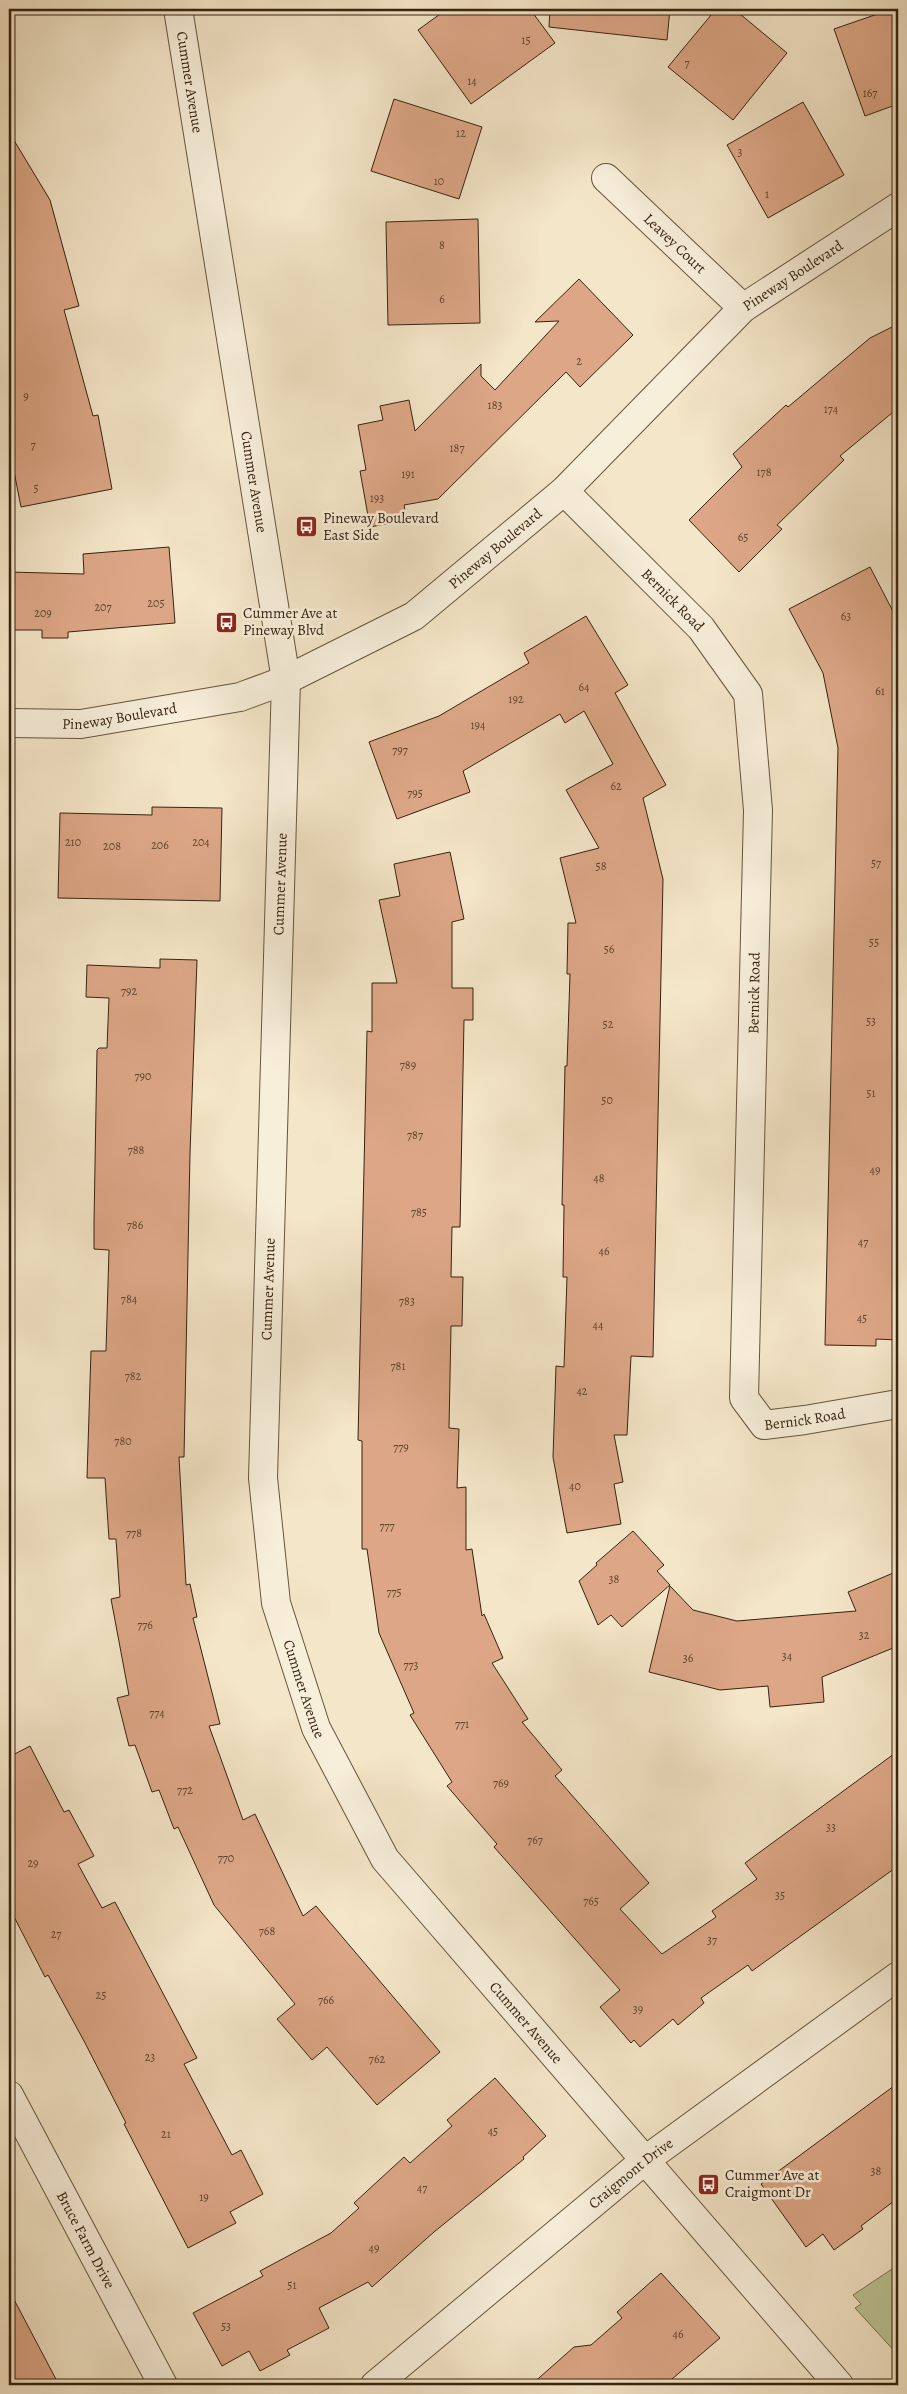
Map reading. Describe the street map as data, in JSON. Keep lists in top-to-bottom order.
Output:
{
  "streets": {
    "street": [
      "Cummer Avenue",
      "Leavey Court",
      "Pineway Boulevard",
      "Bernick Road",
      "Craigmont Drive",
      "Bruce Farm Drive"
    ]
  },
  "crossings": [
    ["Cummer Avenue", "Pineway Boulevard"],
    ["Cummer Avenue", "Craigmont Drive"],
    ["Leavey Court", "Pineway Boulevard"],
    ["Pineway Boulevard", "Bernick Road"]
  ],
  "places": {
    "bus stop": ["Pineway Boulevard East Side", "Cummer Ave at Pineway Blvd", "Cummer Ave at Craigmont Dr"]
  },
  "house_numbers": [
    "15",
    "7",
    "14",
    "167",
    "12",
    "3",
    "10",
    "1",
    "8",
    "6",
    "2",
    "9",
    "183",
    "174",
    "7",
    "187",
    "178",
    "191",
    "5",
    "193",
    "65",
    "205",
    "207",
    "209",
    "63",
    "64",
    "61",
    "192",
    "194",
    "797",
    "62",
    "795",
    "210",
    "204",
    "206",
    "208",
    "57",
    "58",
    "55",
    "56",
    "792",
    "53",
    "52",
    "789",
    "790",
    "51",
    "50",
    "787",
    "788",
    "49",
    "48",
    "785",
    "786",
    "47",
    "46",
    "784",
    "783",
    "45",
    "44",
    "781",
    "782",
    "42",
    "780",
    "779",
    "40",
    "777",
    "778",
    "38",
    "775",
    "776",
    "32",
    "34",
    "36",
    "773",
    "774",
    "771",
    "769",
    "772",
    "33",
    "767",
    "770",
    "29",
    "35",
    "765",
    "768",
    "27",
    "37",
    "25",
    "766",
    "39",
    "23",
    "762",
    "45",
    "21",
    "38",
    "47",
    "19",
    "49",
    "51",
    "53",
    "46"
  ]
}
